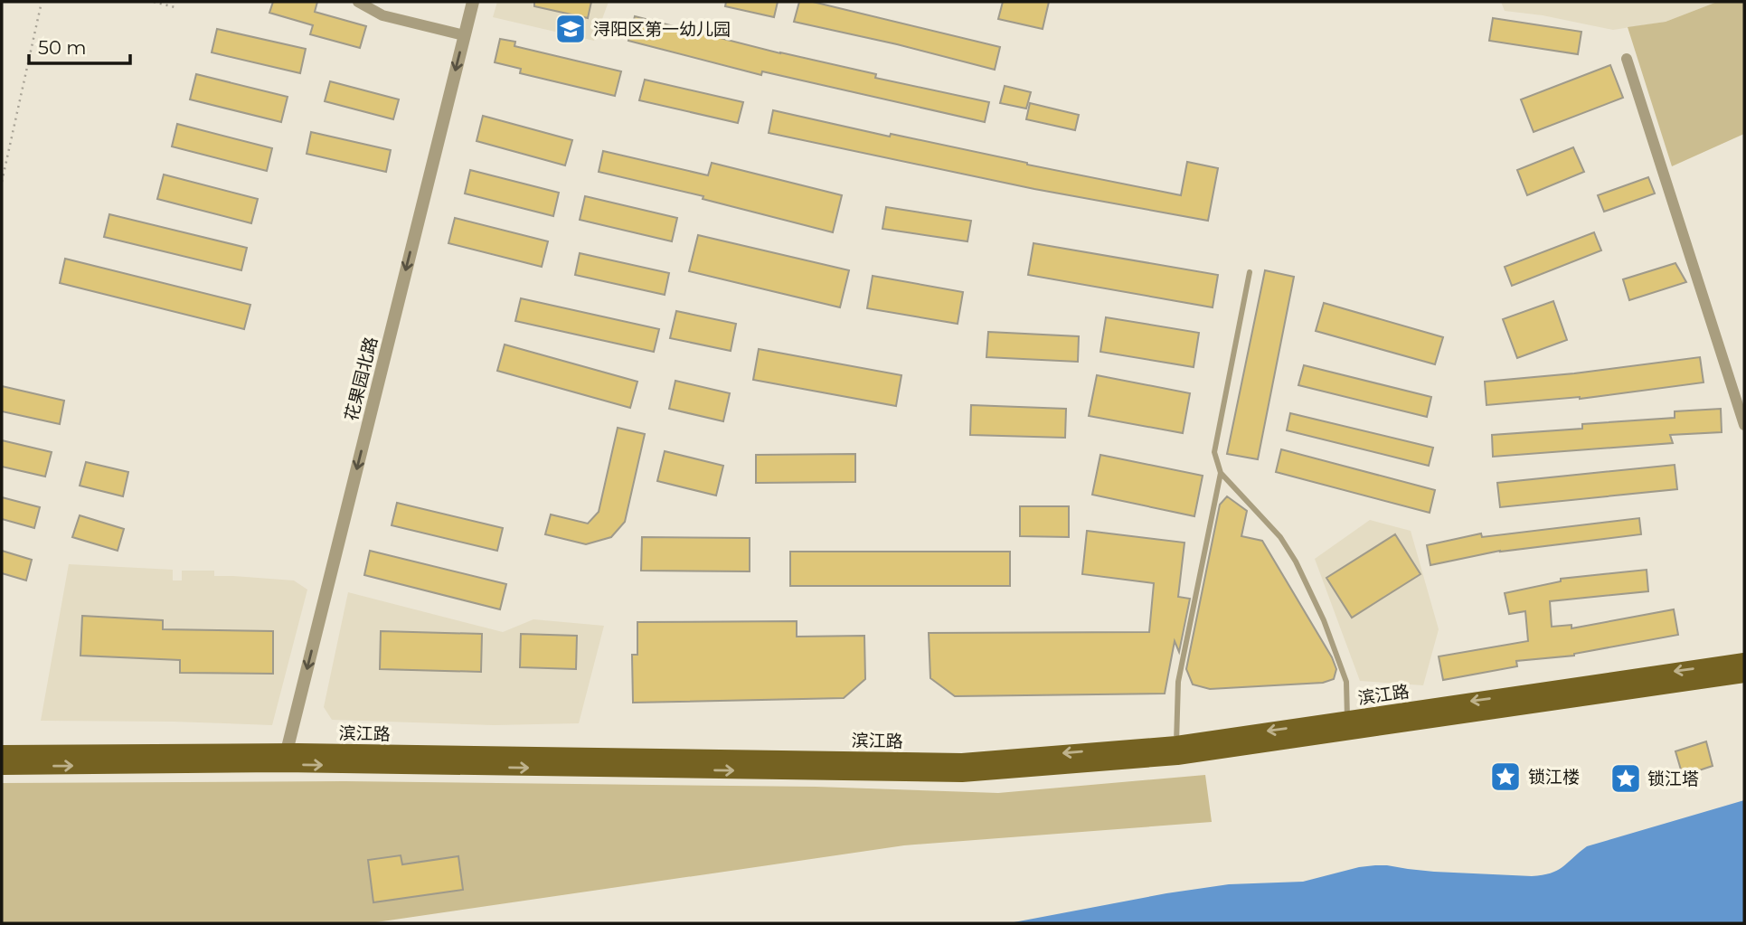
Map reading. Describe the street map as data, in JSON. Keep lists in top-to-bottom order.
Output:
{
  "streets": {
    "main road": ["滨江路"],
    "street": ["花果园北路"]
  },
  "crossings": [
    ["花果园北路", "滨江路"]
  ],
  "one_way": ["花果园北路"],
  "places": {
    "school or university": ["浔阳区第一幼儿园"],
    "place": ["锁江楼", "锁江塔"]
  },
  "scale_bar": "50 m"
}
